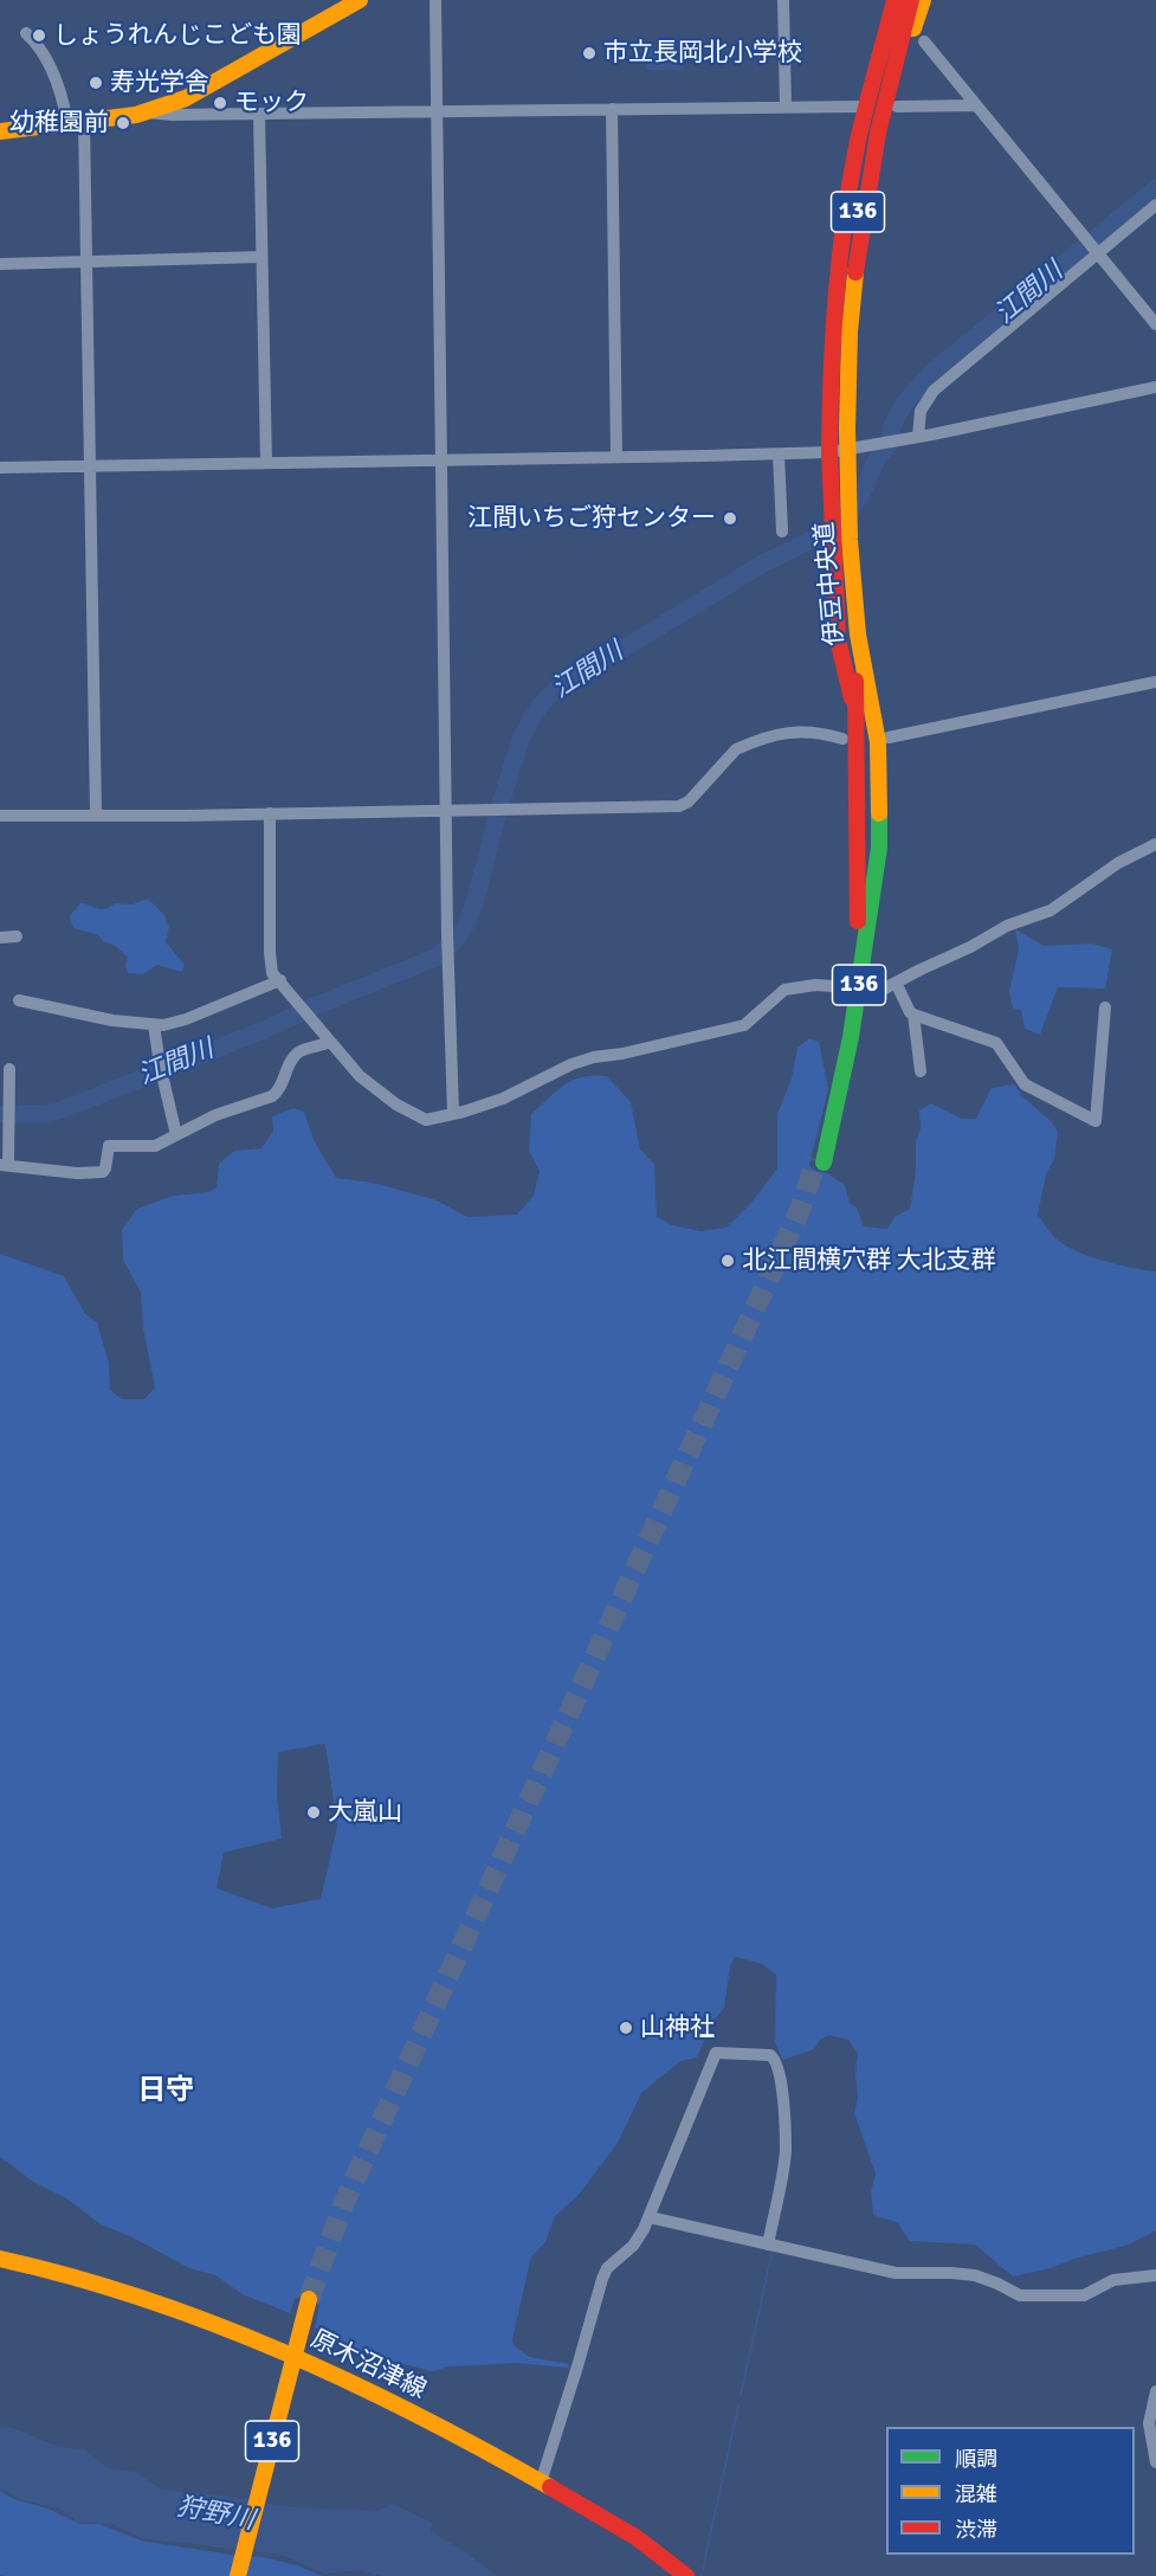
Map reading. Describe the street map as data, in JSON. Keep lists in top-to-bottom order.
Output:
{
  "streets": {
    "main road": ["136", "伊豆中央道", "原木沼津線"]
  },
  "crossings": [
    ["136", "伊豆中央道"]
  ],
  "districts": ["日守"],
  "water": ["江間川", "狩野川"],
  "places": [
    "しょうれんじこども園",
    "市立長岡北小学校",
    "寿光学舎",
    "モック",
    "幼稚園前",
    "江間いちご狩センター",
    "北江間横穴群 大北支群",
    "大嵐山",
    "山神社"
  ],
  "legend": ["順調", "混雑", "渋滞"]
}
